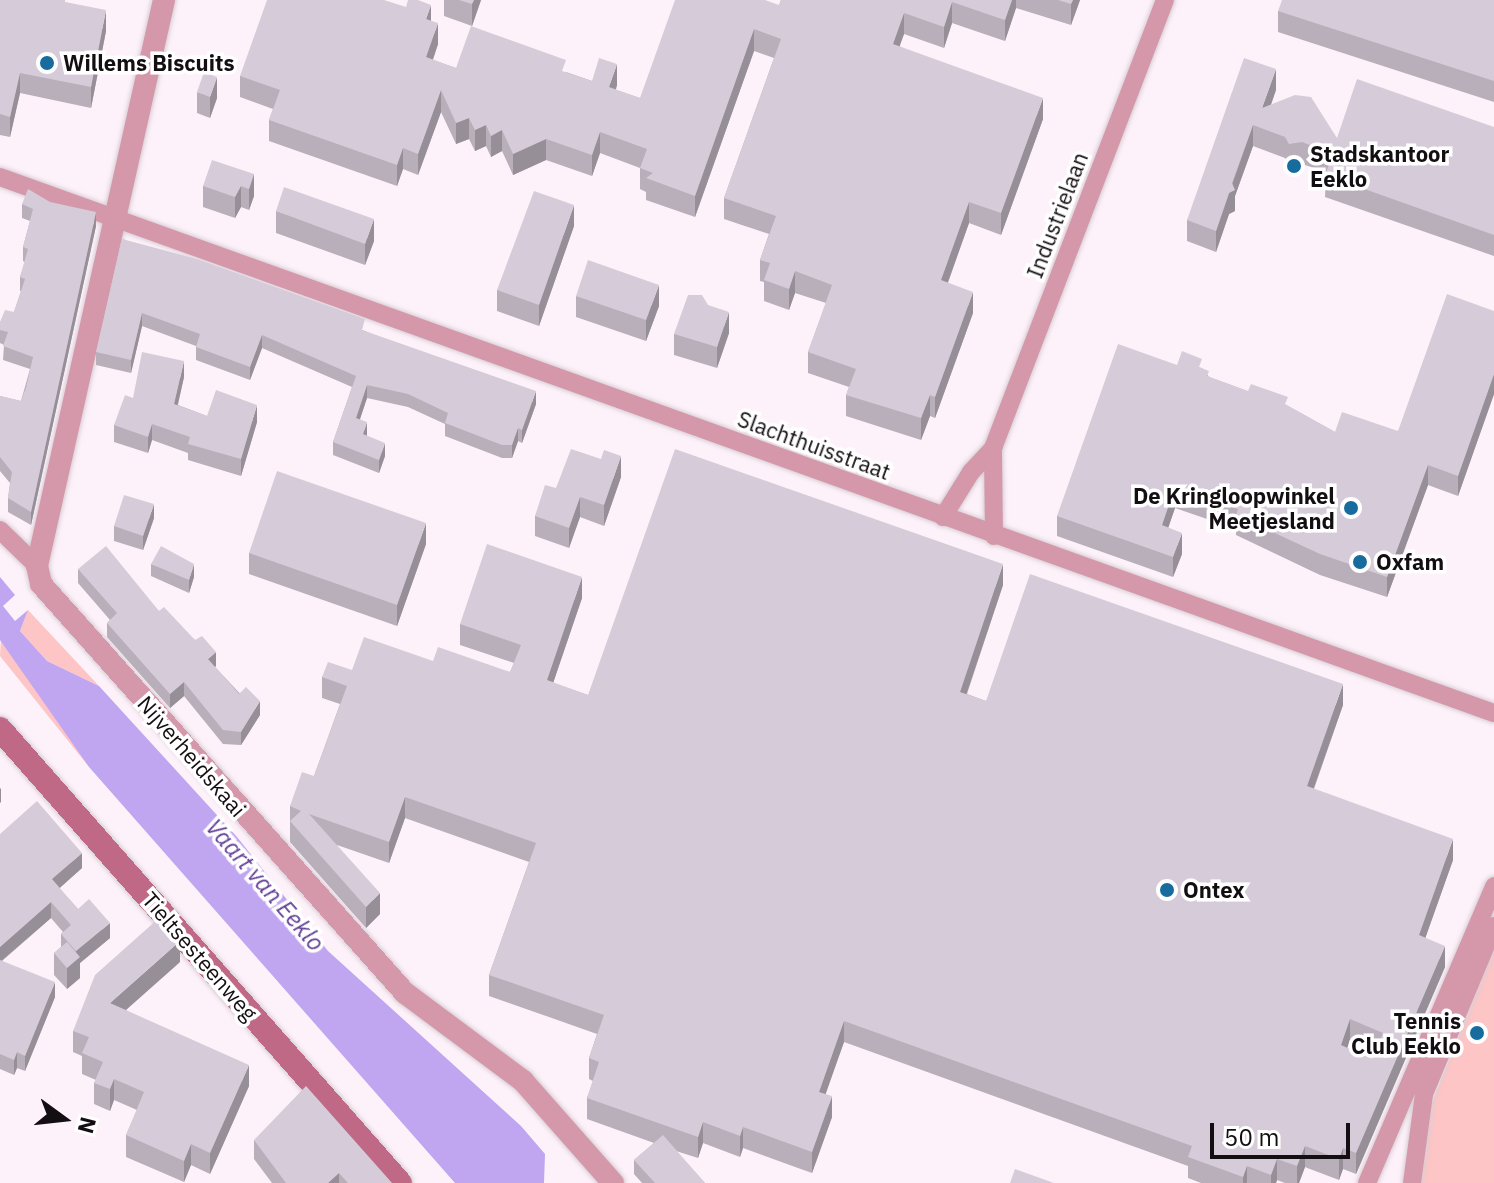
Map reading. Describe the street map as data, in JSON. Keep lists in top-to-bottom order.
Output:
{
  "streets": {
    "main road": ["Tieltsesteenweg"],
    "street": ["Industrielaan", "Slachthuisstraat", "Nijverheidskaai"]
  },
  "crossings": [
    ["Industrielaan", "Slachthuisstraat"]
  ],
  "water": ["Vaart van Eeklo"],
  "places": [
    "Willems Biscuits",
    "Stadskantoor Eeklo",
    "De Kringloopwinkel Meetjesland",
    "Oxfam",
    "Ontex",
    "Tennis Club Eeklo"
  ],
  "scale_bar": "50 m",
  "north": "right"
}
